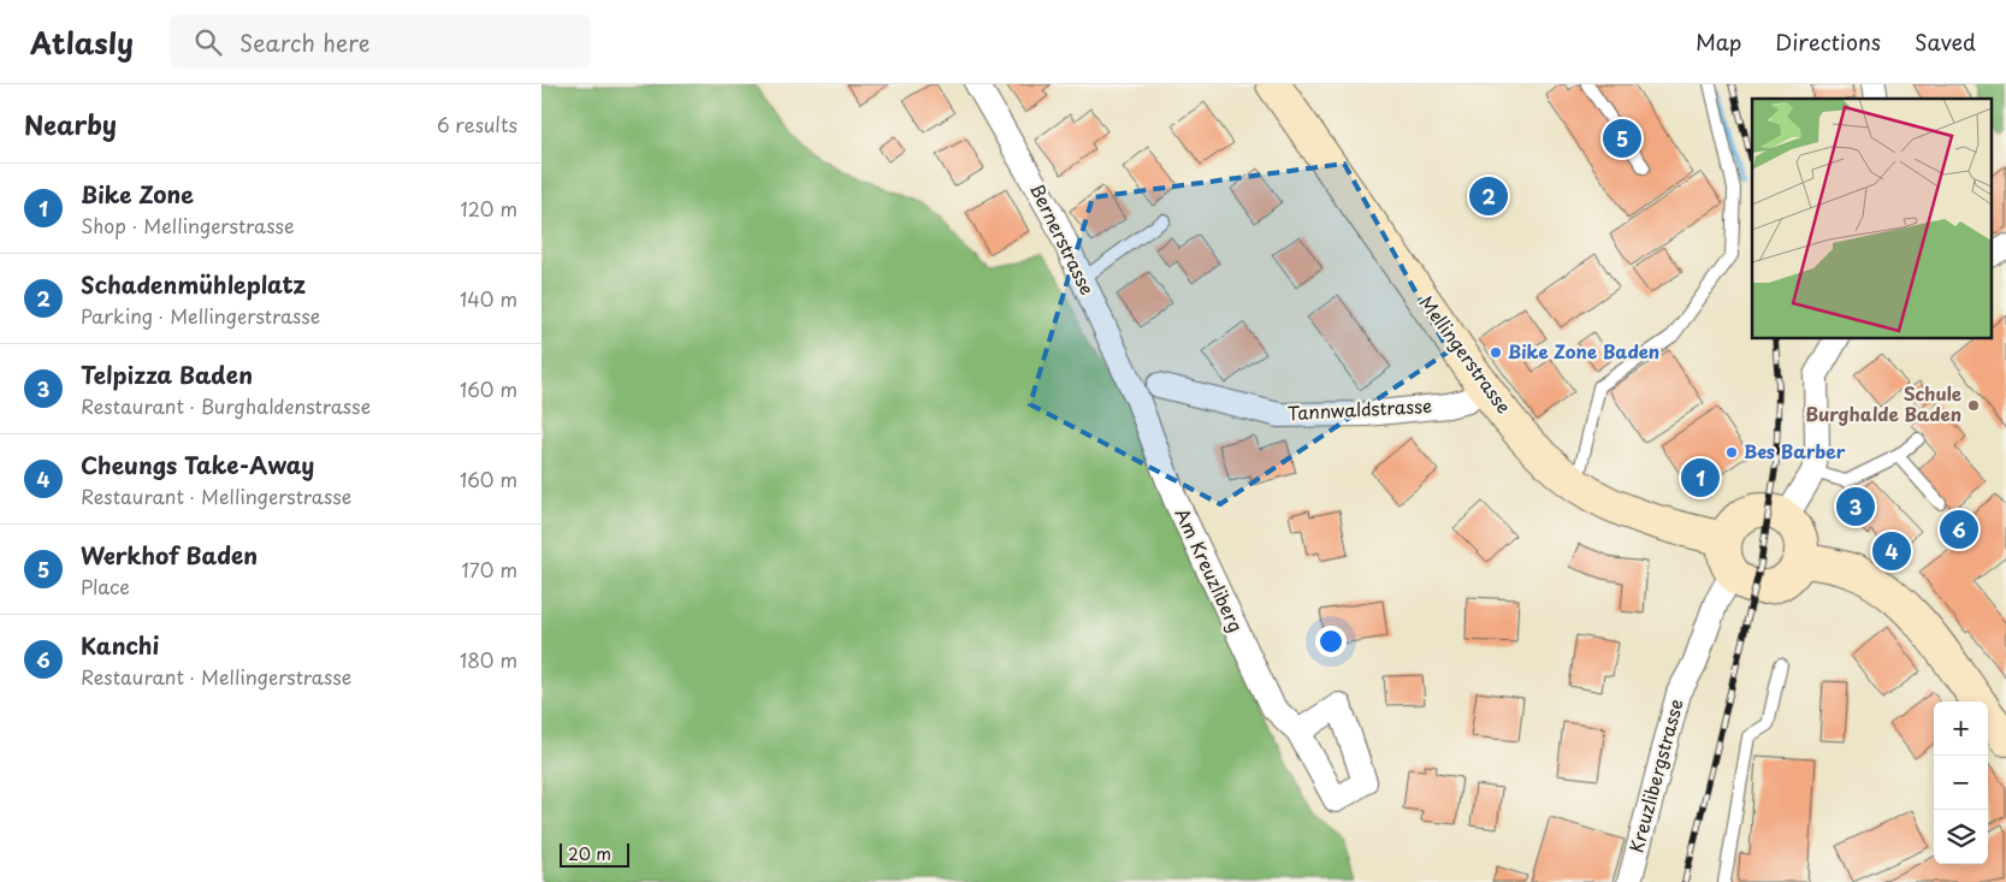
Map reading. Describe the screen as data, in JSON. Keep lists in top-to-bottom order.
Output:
{
  "streets": {
    "main road": ["Mellingerstrasse"],
    "street": [
      "Bernerstrasse",
      "Tannwaldstrasse",
      "Am Kreuzliberg",
      "Kreuzlibergstrasse"
    ]
  },
  "crossings": [
    ["Bernerstrasse", "Am Kreuzliberg"],
    ["Mellingerstrasse", "Tannwaldstrasse"],
    ["Mellingerstrasse", "Kreuzlibergstrasse"]
  ],
  "places": ["Bike Zone Baden", "Schule Burghalde Baden", "Bes Barber"],
  "scale_bar": "20 m",
  "page": {
    "header": "Atlasly",
    "search": "Search here",
    "nav": ["Map", "Directions", "Saved"],
    "heading": ["Nearby", "6 results"],
    "pins": [
      "5",
      "2",
      "1",
      "3",
      "6",
      "4"
    ],
    "list": [
      {
        "mark": "1",
        "name": "Bike Zone",
        "note": "Shop · Mellingerstrasse",
        "value": "120 m"
      },
      {
        "mark": "2",
        "name": "Schadenmühleplatz",
        "note": "Parking · Mellingerstrasse",
        "value": "140 m"
      },
      {
        "mark": "3",
        "name": "Telpizza Baden",
        "note": "Restaurant · Burghaldenstrasse",
        "value": "160 m"
      },
      {
        "mark": "4",
        "name": "Cheungs Take-Away",
        "note": "Restaurant · Mellingerstrasse",
        "value": "160 m"
      },
      {
        "mark": "5",
        "name": "Werkhof Baden",
        "note": "Place",
        "value": "170 m"
      },
      {
        "mark": "6",
        "name": "Kanchi",
        "note": "Restaurant · Mellingerstrasse",
        "value": "180 m"
      }
    ],
    "map_buttons": ["+", "−"],
    "scale": "20 m"
  }
}
